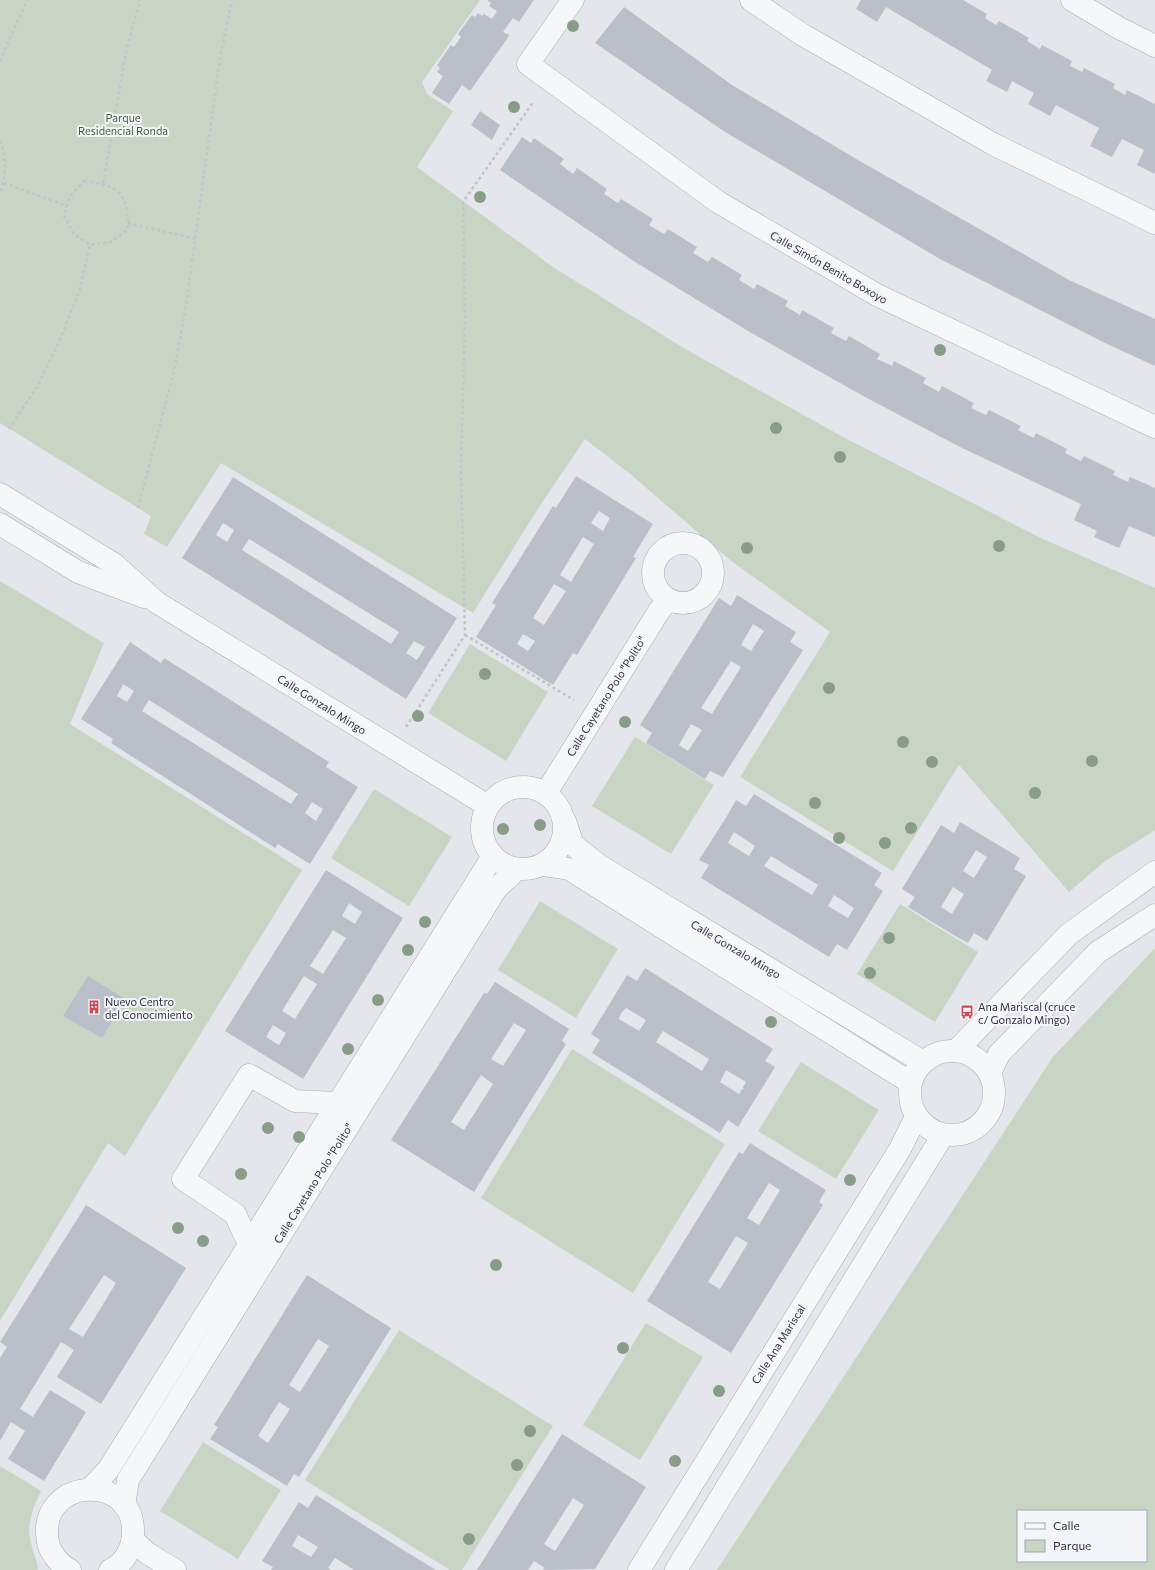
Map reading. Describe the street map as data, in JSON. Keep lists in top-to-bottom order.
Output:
{
  "streets": {
    "street": [
      "Calle Simón Benito Boxoyo",
      "Calle Cayetano Polo \"Polito\"",
      "Calle Gonzalo Mingo",
      "Calle Ana Mariscal"
    ]
  },
  "crossings": [
    ["Calle Cayetano Polo \"Polito\"", "Calle Gonzalo Mingo"],
    ["Calle Gonzalo Mingo", "Calle Ana Mariscal"]
  ],
  "parks": ["Parque Residencial Ronda"],
  "places": {
    "building": ["Nuevo Centro del Conocimiento"],
    "bus stop": ["Ana Mariscal (cruce c/ Gonzalo Mingo)"]
  },
  "legend": ["Calle", "Parque"]
}
